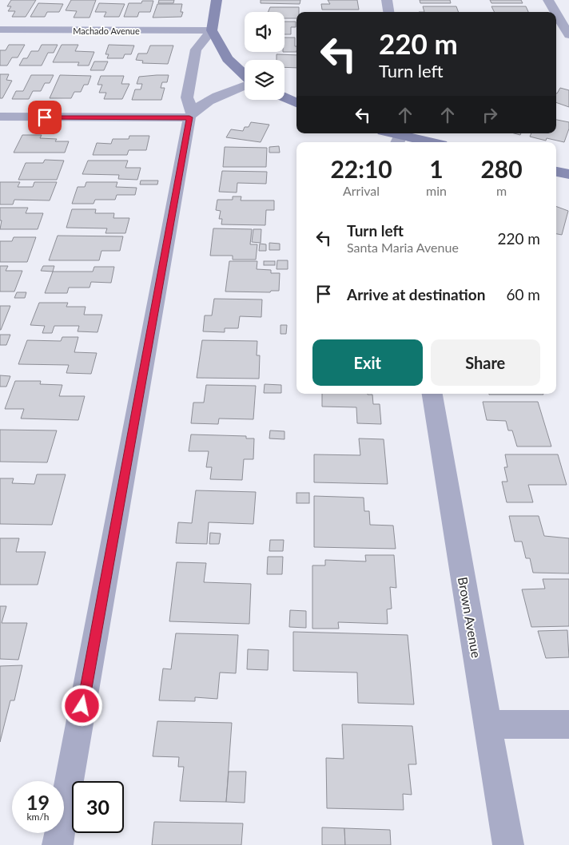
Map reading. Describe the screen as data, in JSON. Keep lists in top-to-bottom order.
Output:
{
  "streets": {
    "street": ["Machado Avenue", "Brown Avenue"]
  },
  "page": {
    "turn": ["220 m", "Turn left"],
    "eta": [
      "22:10",
      "Arrival",
      "1",
      "min",
      "280",
      "m"
    ],
    "list": [
      {
        "name": "Turn left",
        "note": "Santa Maria Avenue",
        "value": "220 m"
      },
      {
        "name": "Arrive at destination",
        "value": "60 m"
      }
    ],
    "buttons": ["Exit", "Share"],
    "speed": "19 km/h",
    "limit": "30"
  }
}
